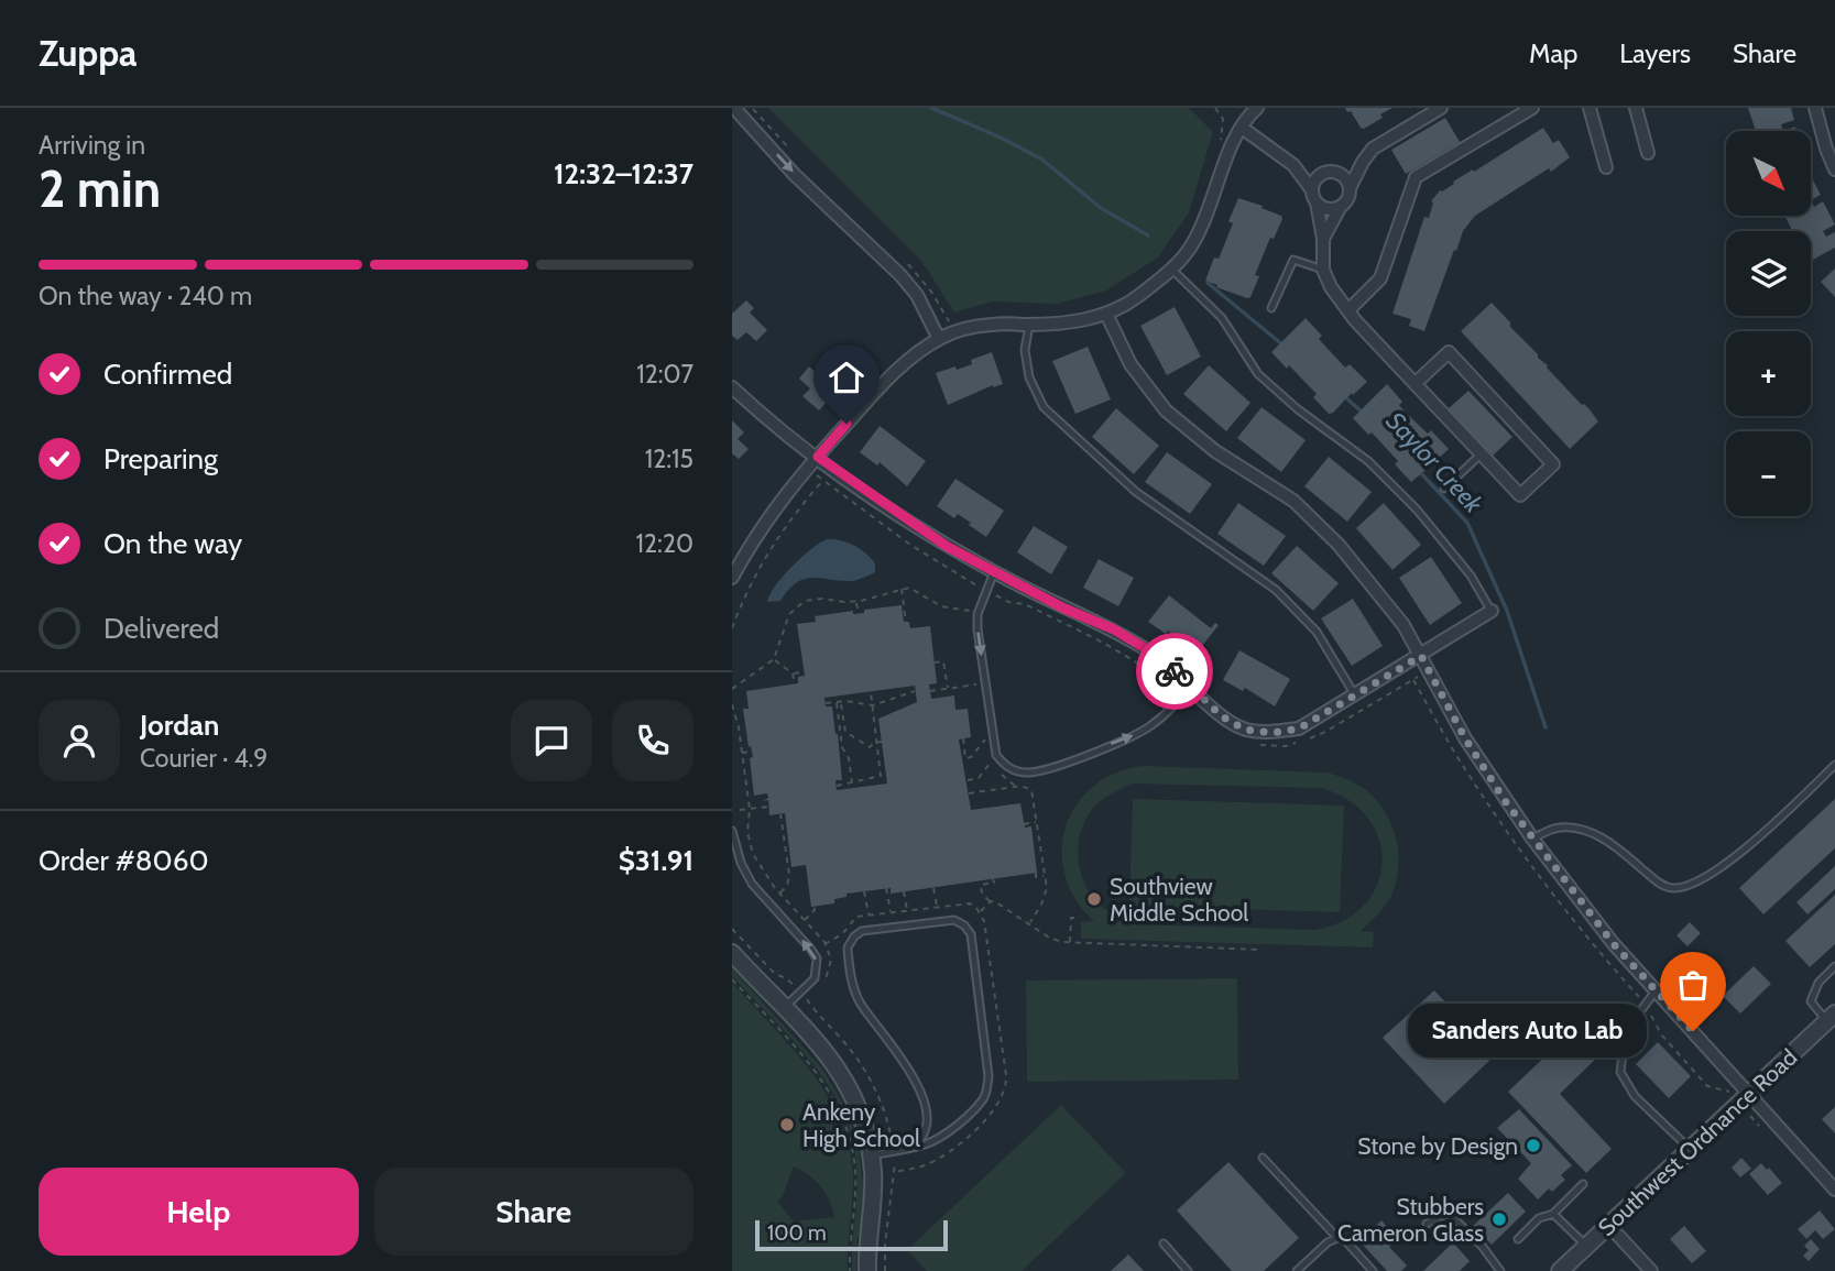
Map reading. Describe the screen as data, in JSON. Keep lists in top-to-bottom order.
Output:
{
  "streets": {
    "street": ["Southwest Ordnance Road"]
  },
  "water": ["Saylor Creek"],
  "places": [
    "Southview Middle School",
    "Sanders Auto Lab",
    "Ankeny High School",
    "Stone by Design",
    "Stubbers Cameron Glass"
  ],
  "scale_bar": "100 m",
  "north": "bottom right",
  "page": {
    "header": "Zuppa",
    "nav": ["Map", "Layers", "Share"],
    "heading": ["2 min", "Arriving in", "12:32–12:37"],
    "panel": [
      "Jordan",
      "Courier · 4.9",
      "Order #8060",
      "$31.91"
    ],
    "map_buttons": ["+", "−"],
    "bar": "On the way · 240 m",
    "list": [
      ["Confirmed", "12:07"],
      ["Preparing", "12:15"],
      ["On the way", "12:20"],
      "Delivered"
    ],
    "bubble": "Sanders Auto Lab",
    "buttons": ["Help", "Share"],
    "scale": "100 m"
  }
}
